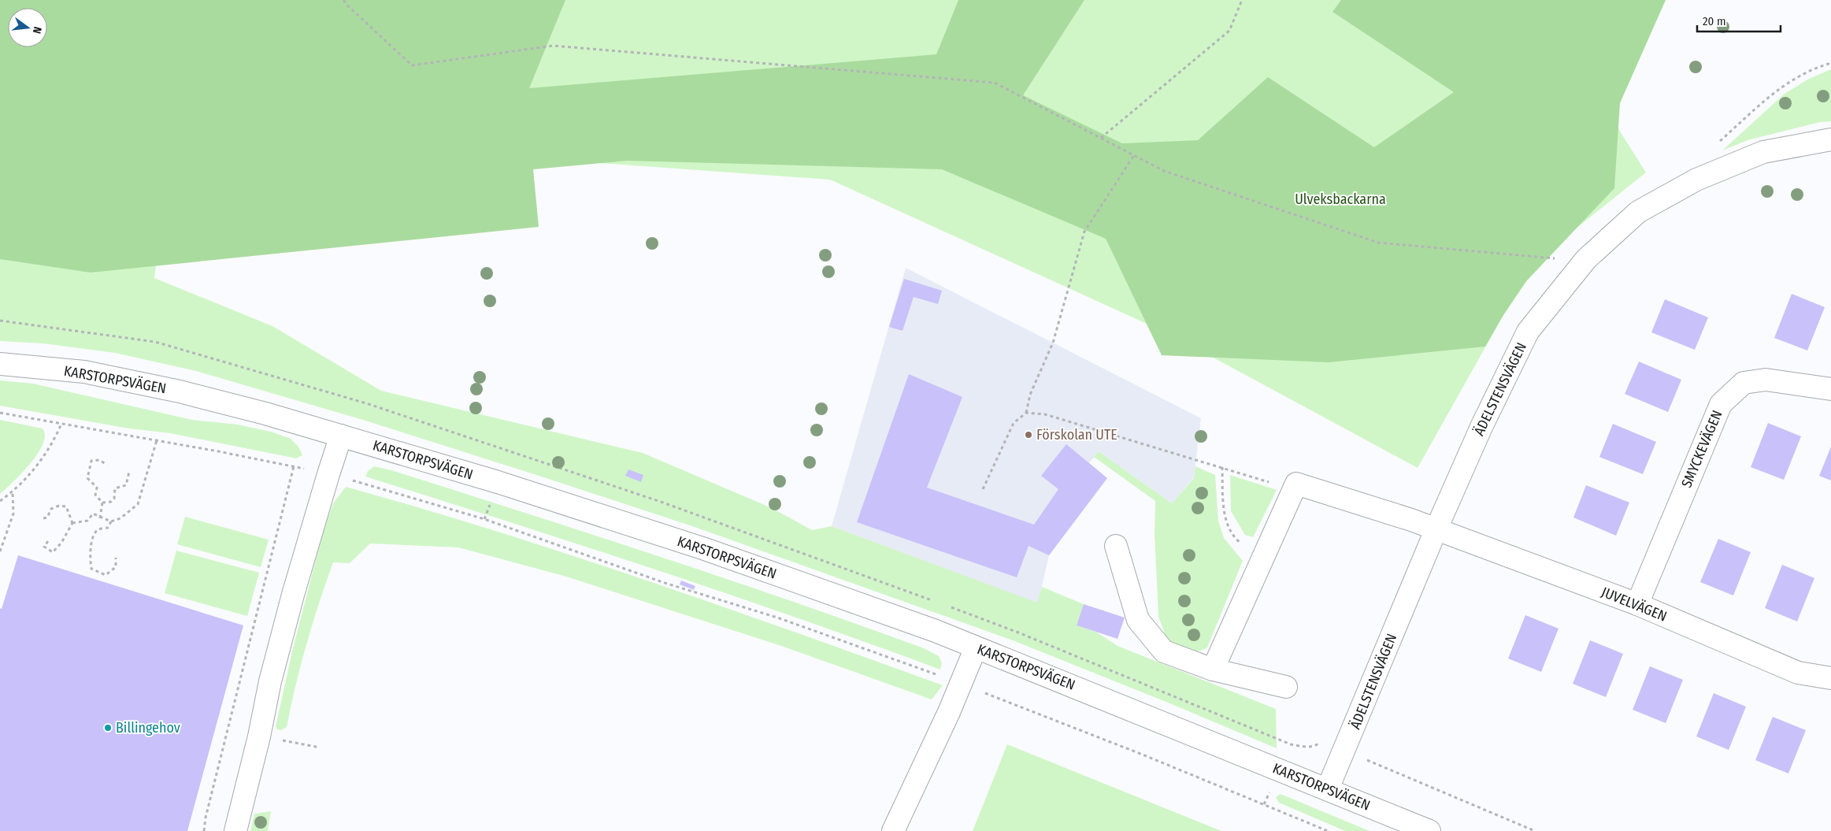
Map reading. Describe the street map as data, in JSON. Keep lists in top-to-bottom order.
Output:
{
  "streets": {
    "street": [
      "KARSTORPSVÄGEN",
      "ÄDELSTENSVÄGEN",
      "SMYCKEVÄGEN",
      "JUVELVÄGEN"
    ]
  },
  "crossings": [
    ["KARSTORPSVÄGEN", "ÄDELSTENSVÄGEN"],
    ["ÄDELSTENSVÄGEN", "JUVELVÄGEN"],
    ["SMYCKEVÄGEN", "JUVELVÄGEN"]
  ],
  "parks": ["Ulveksbackarna"],
  "places": ["Förskolan UTE", "Billingehov"],
  "scale_bar": "20 m",
  "north": "right"
}
